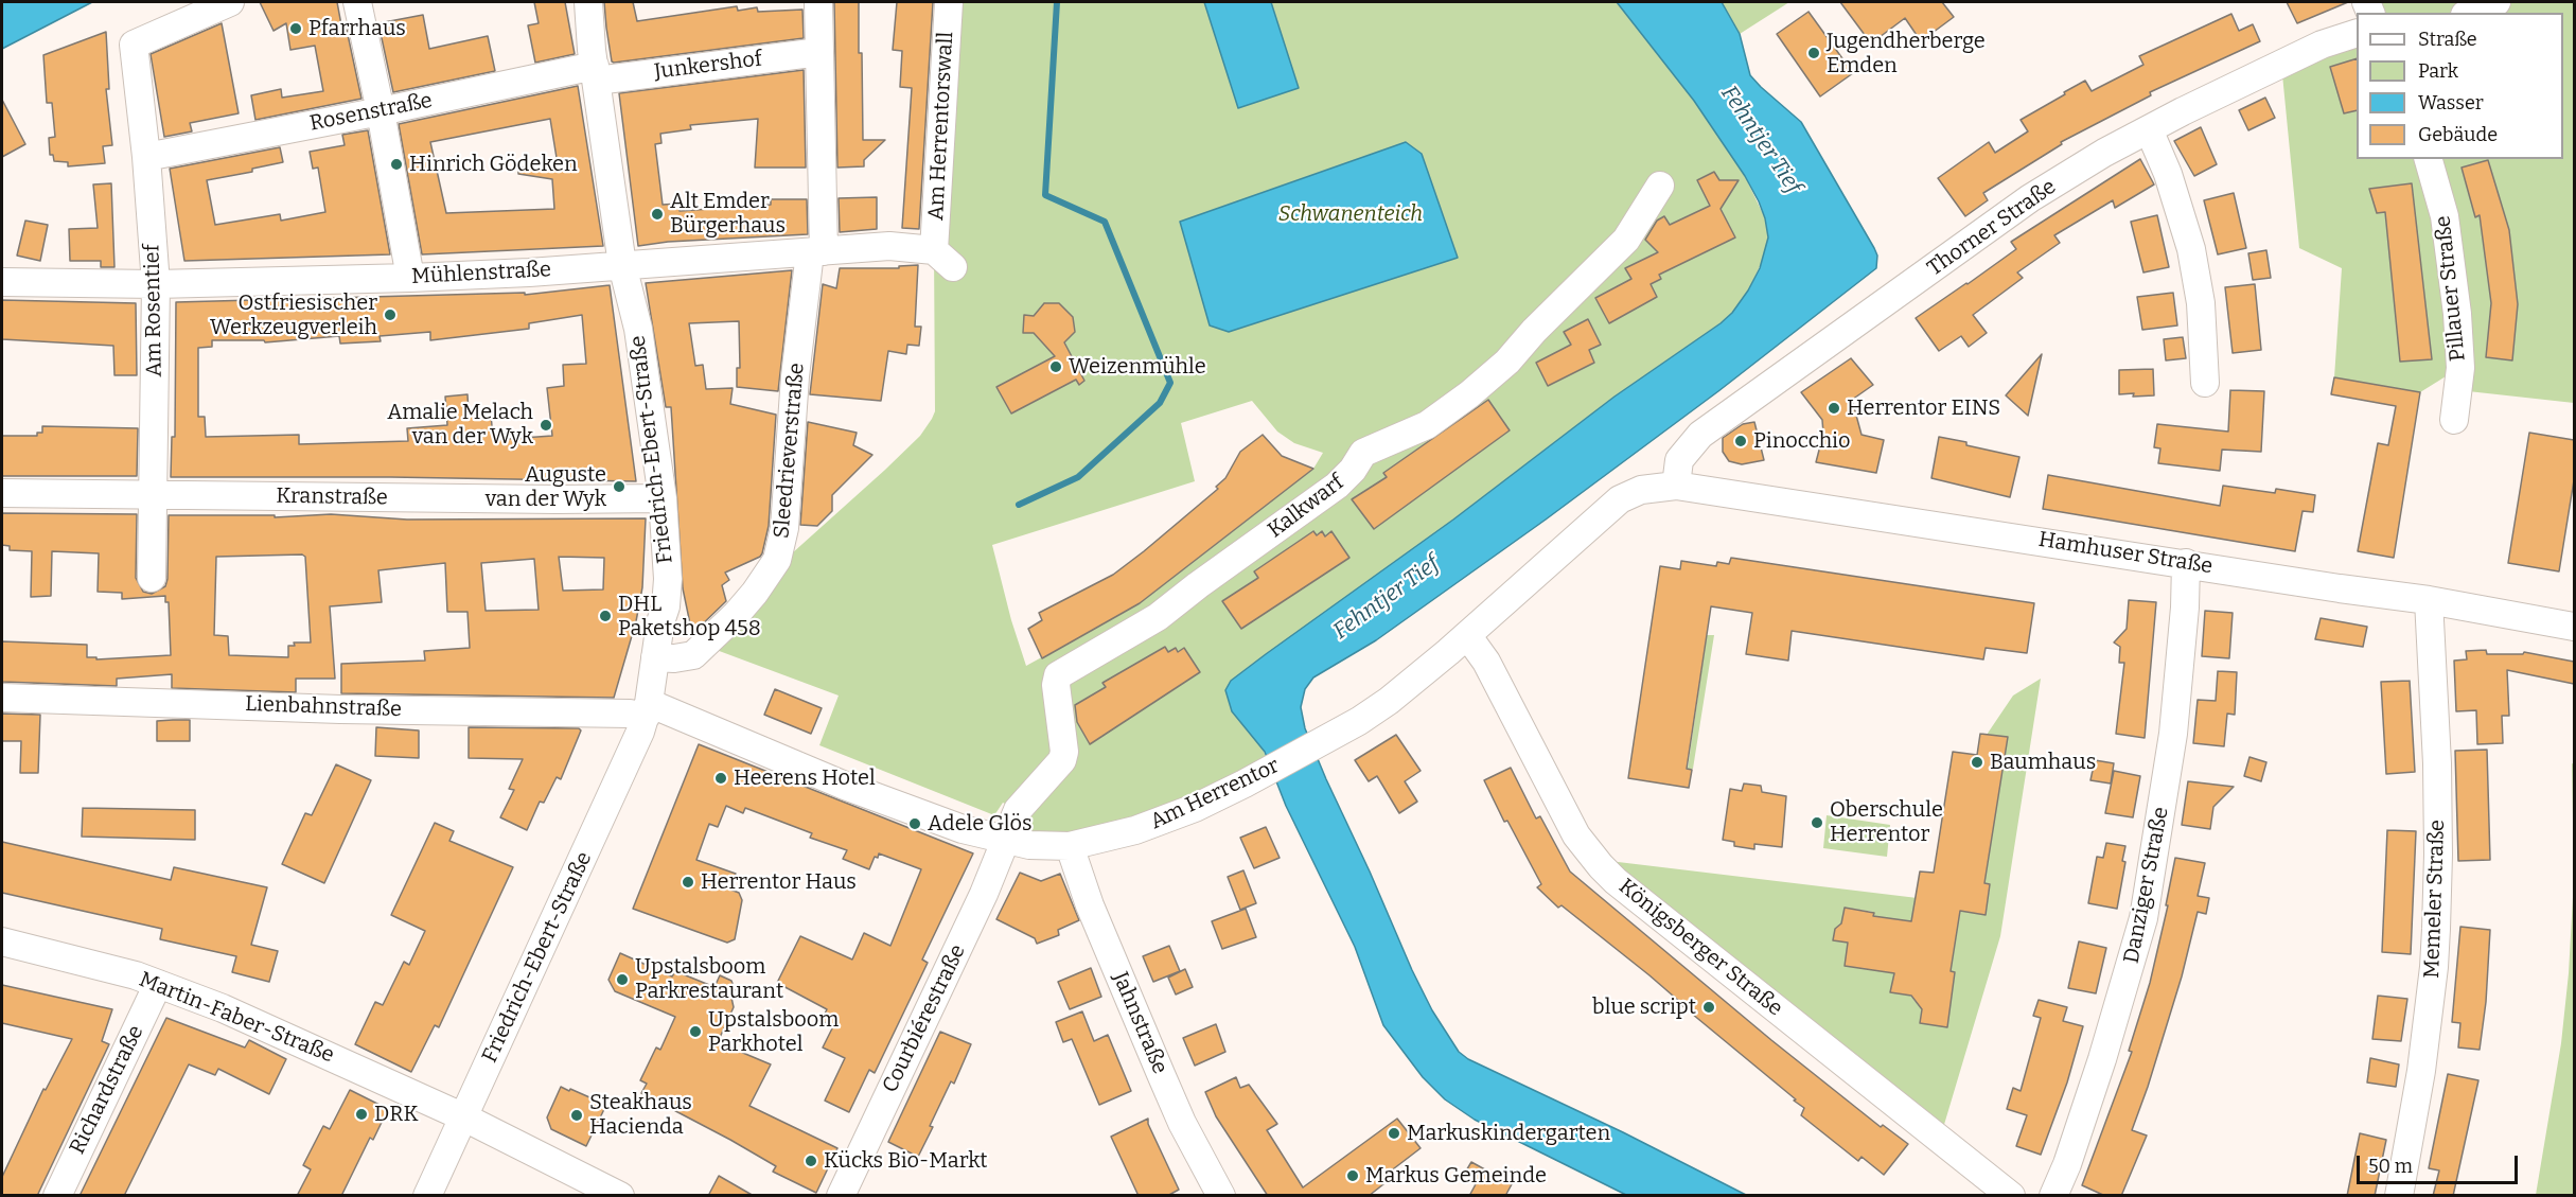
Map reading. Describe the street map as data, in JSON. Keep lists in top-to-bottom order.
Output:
{
  "streets": {
    "street": [
      "Junkershof",
      "Rosenstraße",
      "Am Herrentorswall",
      "Thorner Straße",
      "Mühlenstraße",
      "Pillauer Straße",
      "Am Rosentief",
      "Friedrich-Ebert-Straße",
      "Sleedrieverstraße",
      "Kranstraße",
      "Kalkwarf",
      "Hamhuser Straße",
      "Lienbahnstraße",
      "Am Herrentor",
      "Danziger Straße",
      "Memeler Straße",
      "Königsberger Straße",
      "Martin-Faber-Straße",
      "Courbiérestraße",
      "Jahnstraße",
      "Richardstraße"
    ]
  },
  "crossings": [
    ["Junkershof", "Rosenstraße"],
    ["Junkershof", "Friedrich-Ebert-Straße"],
    ["Junkershof", "Sleedrieverstraße"],
    ["Rosenstraße", "Am Rosentief"],
    ["Rosenstraße", "Friedrich-Ebert-Straße"],
    ["Am Herrentorswall", "Mühlenstraße"],
    ["Thorner Straße", "Hamhuser Straße"],
    ["Thorner Straße", "Am Herrentor"],
    ["Mühlenstraße", "Am Rosentief"],
    ["Mühlenstraße", "Friedrich-Ebert-Straße"],
    ["Mühlenstraße", "Sleedrieverstraße"],
    ["Am Rosentief", "Kranstraße"],
    ["Friedrich-Ebert-Straße", "Sleedrieverstraße"],
    ["Friedrich-Ebert-Straße", "Kranstraße"],
    ["Friedrich-Ebert-Straße", "Lienbahnstraße"],
    ["Friedrich-Ebert-Straße", "Am Herrentor"],
    ["Friedrich-Ebert-Straße", "Martin-Faber-Straße"],
    ["Kalkwarf", "Am Herrentor"],
    ["Kalkwarf", "Courbiérestraße"],
    ["Hamhuser Straße", "Am Herrentor"],
    ["Hamhuser Straße", "Danziger Straße"],
    ["Hamhuser Straße", "Memeler Straße"],
    ["Lienbahnstraße", "Am Herrentor"],
    ["Am Herrentor", "Königsberger Straße"],
    ["Am Herrentor", "Courbiérestraße"],
    ["Am Herrentor", "Jahnstraße"],
    ["Martin-Faber-Straße", "Richardstraße"]
  ],
  "water": ["Fehntjer Tief"],
  "parks": ["Schwanenteich"],
  "places": [
    "Pfarrhaus",
    "Jugendherberge Emden",
    "Hinrich Gödeken",
    "Alt Emder Bürgerhaus",
    "Ostfriesischer Werkzeugverleih",
    "Weizenmühle",
    "Herrentor EINS",
    "Amalie Melach van der Wyk",
    "Pinocchio",
    "Auguste van der Wyk",
    "DHL Paketshop 458",
    "Baumhaus",
    "Heerens Hotel",
    "Oberschule Herrentor",
    "Adele Glös",
    "Herrentor Haus",
    "Upstalsboom Parkrestaurant",
    "blue script",
    "Upstalsboom Parkhotel",
    "DRK",
    "Steakhaus Hacienda",
    "Markuskindergarten",
    "Kücks Bio-Markt",
    "Markus Gemeinde"
  ],
  "legend": [
    "Straße",
    "Park",
    "Wasser",
    "Gebäude"
  ],
  "scale_bar": "50 m"
}
